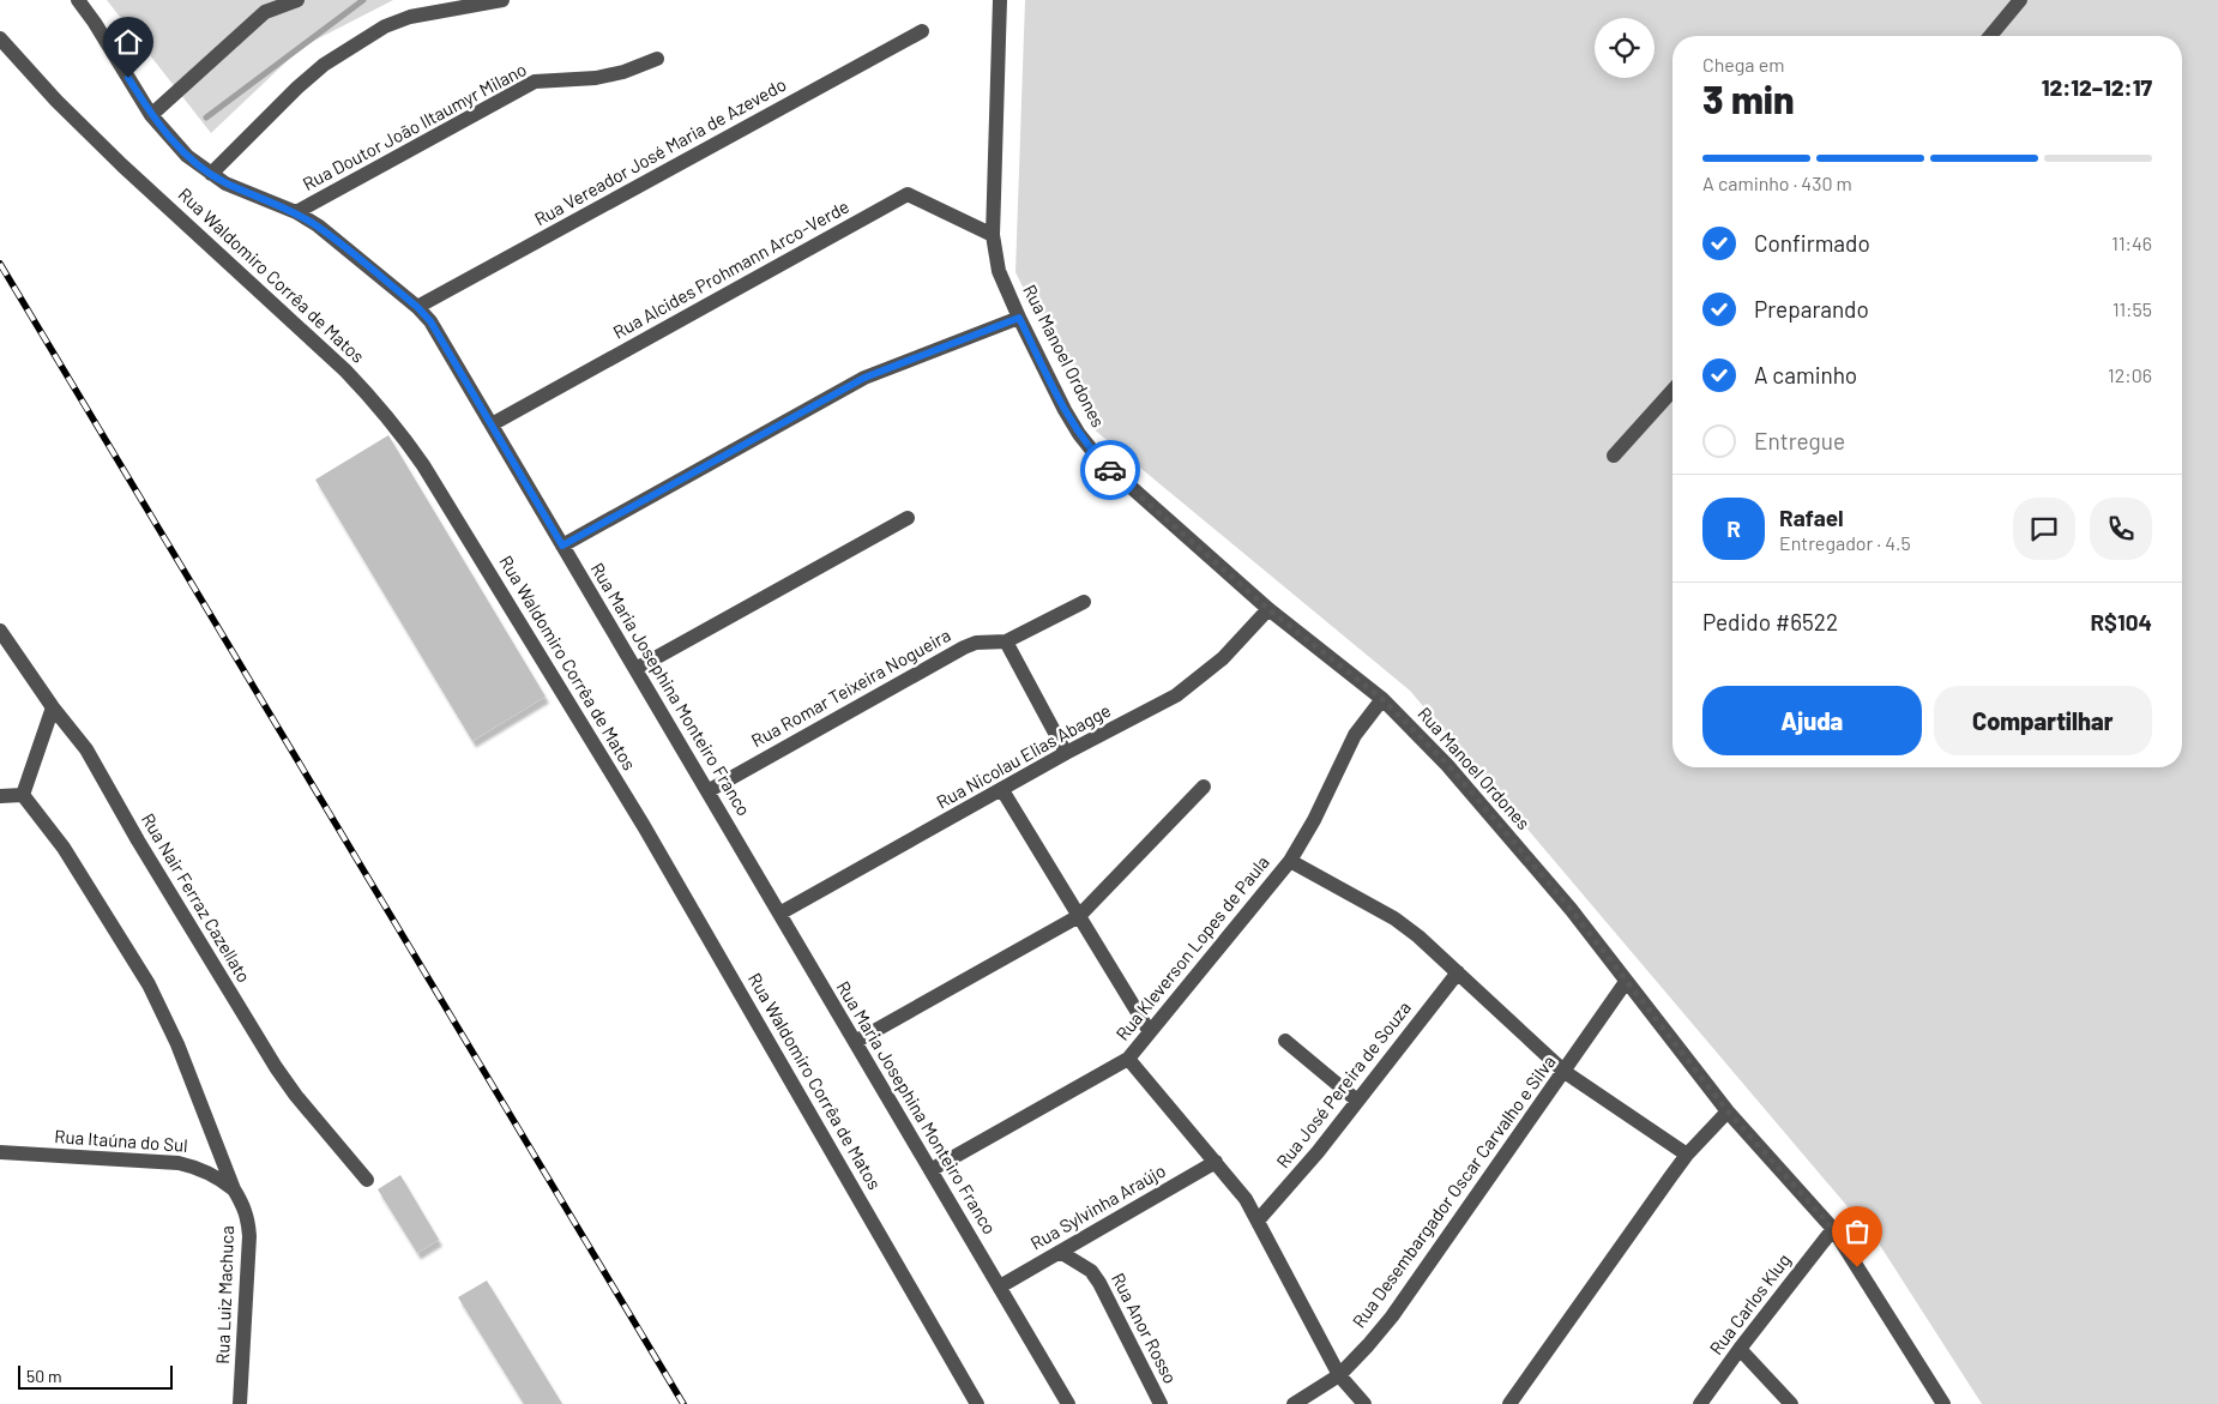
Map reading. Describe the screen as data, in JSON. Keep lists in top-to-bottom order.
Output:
{
  "streets": {
    "street": [
      "Rua Doutor João Iltaumyr Milano",
      "Rua Vereador José Maria de Azevedo",
      "Rua Alcides Prohmann Arco-Verde",
      "Rua Waldomiro Corrêa de Matos",
      "Rua Manoel Ordones",
      "Rua Romar Teixeira Nogueira",
      "Rua Maria Josephina Monteiro Franco",
      "Rua Nicolau Elias Abagge",
      "Rua Nair Ferraz Cazellato",
      "Rua Kleverson Lopes de Paula",
      "Rua José Pereira de Souza",
      "Rua Itaúna do Sul",
      "Rua Desembargador Oscar Carvalho e Silva",
      "Rua Sylvinha Araújo",
      "Rua Luiz Machuca",
      "Rua Carlos Klug",
      "Rua Anor Rosso"
    ]
  },
  "crossings": [
    ["Rua Doutor João Iltaumyr Milano", "Rua Maria Josephina Monteiro Franco"],
    ["Rua Vereador José Maria de Azevedo", "Rua Maria Josephina Monteiro Franco"],
    ["Rua Alcides Prohmann Arco-Verde", "Rua Manoel Ordones"],
    ["Rua Alcides Prohmann Arco-Verde", "Rua Maria Josephina Monteiro Franco"],
    ["Rua Manoel Ordones", "Rua Nicolau Elias Abagge"],
    ["Rua Manoel Ordones", "Rua Kleverson Lopes de Paula"],
    ["Rua Manoel Ordones", "Rua Desembargador Oscar Carvalho e Silva"],
    ["Rua Manoel Ordones", "Rua Carlos Klug"],
    ["Rua Romar Teixeira Nogueira", "Rua Maria Josephina Monteiro Franco"],
    ["Rua Maria Josephina Monteiro Franco", "Rua Nicolau Elias Abagge"],
    ["Rua Maria Josephina Monteiro Franco", "Rua Kleverson Lopes de Paula"],
    ["Rua Maria Josephina Monteiro Franco", "Rua Sylvinha Araújo"],
    ["Rua Itaúna do Sul", "Rua Luiz Machuca"],
    ["Rua Sylvinha Araújo", "Rua Anor Rosso"]
  ],
  "scale_bar": "50 m",
  "page": {
    "heading": ["3 min", "Chega em", "12:12–12:17"],
    "panel": [
      "Rafael",
      "Entregador · 4.5",
      "Pedido #6522",
      "R$104"
    ],
    "bar": "A caminho · 430 m",
    "list": [
      ["Confirmado", "11:46"],
      ["Preparando", "11:55"],
      ["A caminho", "12:06"],
      "Entregue"
    ],
    "round": "R",
    "buttons": ["Ajuda", "Compartilhar"],
    "scale": "50 m"
  }
}
